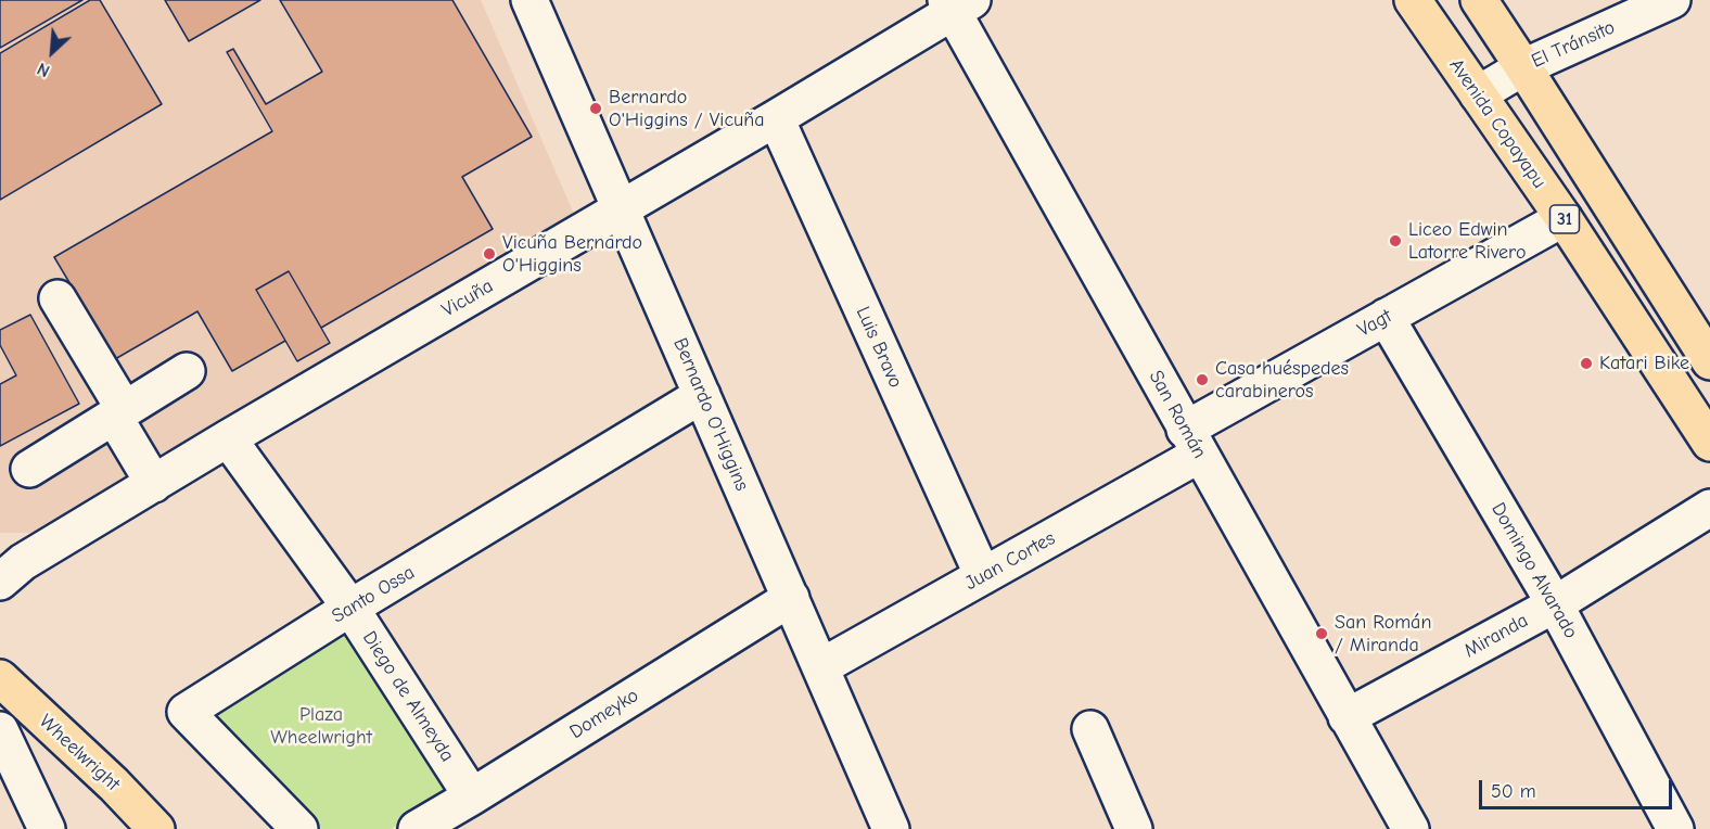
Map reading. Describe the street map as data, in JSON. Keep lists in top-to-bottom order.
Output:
{
  "streets": {
    "main road": ["Avenida Copayapu", "31", "Wheelwright"],
    "street": [
      "El Tránsito",
      "Vicuña",
      "Vagt",
      "Luis Bravo",
      "Bernardo O'Higgins",
      "San Román",
      "Juan Cortes",
      "Domingo Alvarado",
      "Santo Ossa",
      "Miranda",
      "Diego de Almeyda",
      "Domeyko"
    ]
  },
  "crossings": [
    ["El Tránsito", "Avenida Copayapu"],
    ["El Tránsito", "31"],
    ["Avenida Copayapu", "Vagt"],
    ["Vicuña", "Luis Bravo"],
    ["Vicuña", "Bernardo O'Higgins"],
    ["Vicuña", "San Román"],
    ["Vicuña", "Diego de Almeyda"],
    ["Vagt", "San Román"],
    ["Vagt", "Juan Cortes"],
    ["Vagt", "Domingo Alvarado"],
    ["Luis Bravo", "Juan Cortes"],
    ["Bernardo O'Higgins", "Juan Cortes"],
    ["Bernardo O'Higgins", "Santo Ossa"],
    ["Bernardo O'Higgins", "Domeyko"],
    ["San Román", "Juan Cortes"],
    ["San Román", "Miranda"],
    ["Domingo Alvarado", "Miranda"],
    ["Santo Ossa", "Diego de Almeyda"],
    ["Diego de Almeyda", "Domeyko"]
  ],
  "parks": ["Plaza Wheelwright"],
  "places": [
    "Bernardo O'Higgins / Vicuña",
    "Liceo Edwin Latorre Rivero",
    "Vicuña Bernardo O'Higgins",
    "Katari Bike",
    "Casa huéspedes carabineros",
    "San Román / Miranda"
  ],
  "scale_bar": "50 m",
  "north": "bottom left"
}
